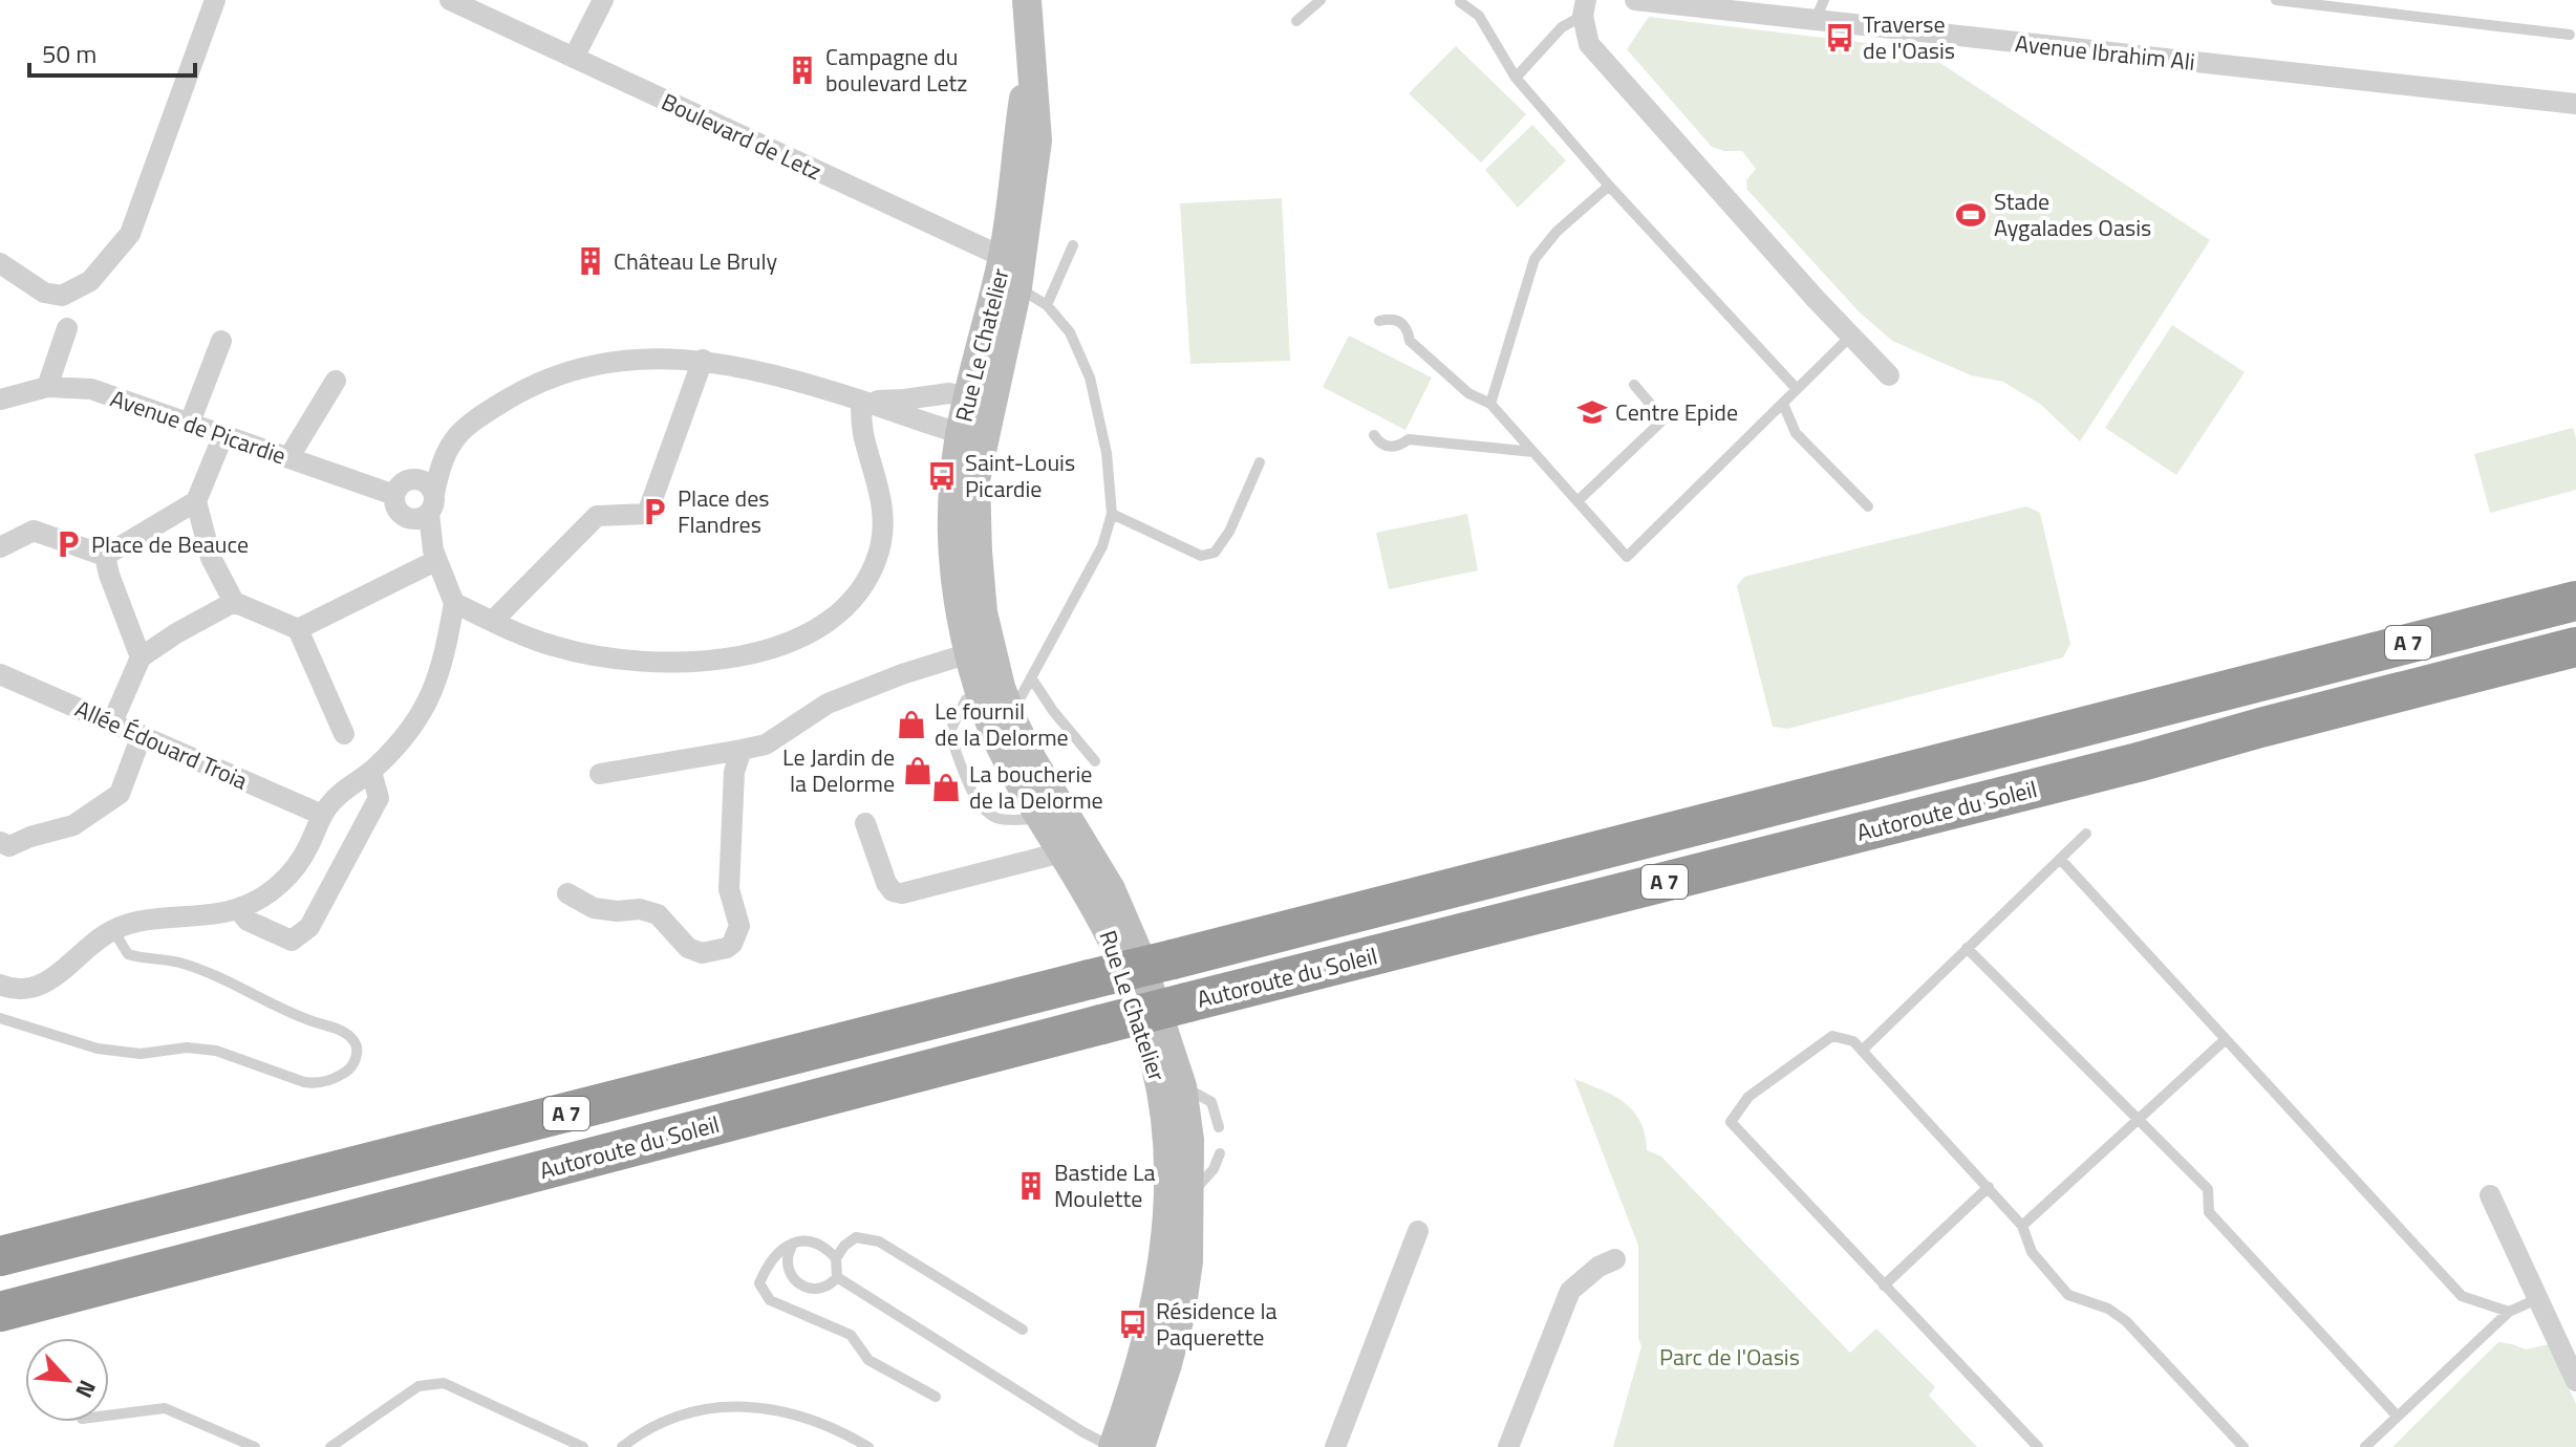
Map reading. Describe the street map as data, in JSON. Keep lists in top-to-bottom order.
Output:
{
  "streets": {
    "highway": ["A 7", "Autoroute du Soleil"],
    "main road": ["Rue Le Chatelier"],
    "street": [
      "Avenue Ibrahim Ali",
      "Boulevard de Letz",
      "Avenue de Picardie",
      "Allée Édouard Troia"
    ]
  },
  "crossings": [
    ["Boulevard de Letz", "Rue Le Chatelier"]
  ],
  "parks": ["Parc de l'Oasis"],
  "places": {
    "bus stop": ["Traverse de l'Oasis", "Saint-Louis Picardie", "Résidence la Paquerette"],
    "building": ["Campagne du boulevard Letz", "Château Le Bruly", "Bastide La Moulette"],
    "sports": ["Stade Aygalades Oasis"],
    "school or university": ["Centre Epide"],
    "parking": ["Place des Flandres", "Place de Beauce"],
    "shop": ["Le fournil de la Delorme", "Le Jardin de la Delorme", "La boucherie de la Delorme"]
  },
  "scale_bar": "50 m",
  "north": "bottom right"
}
